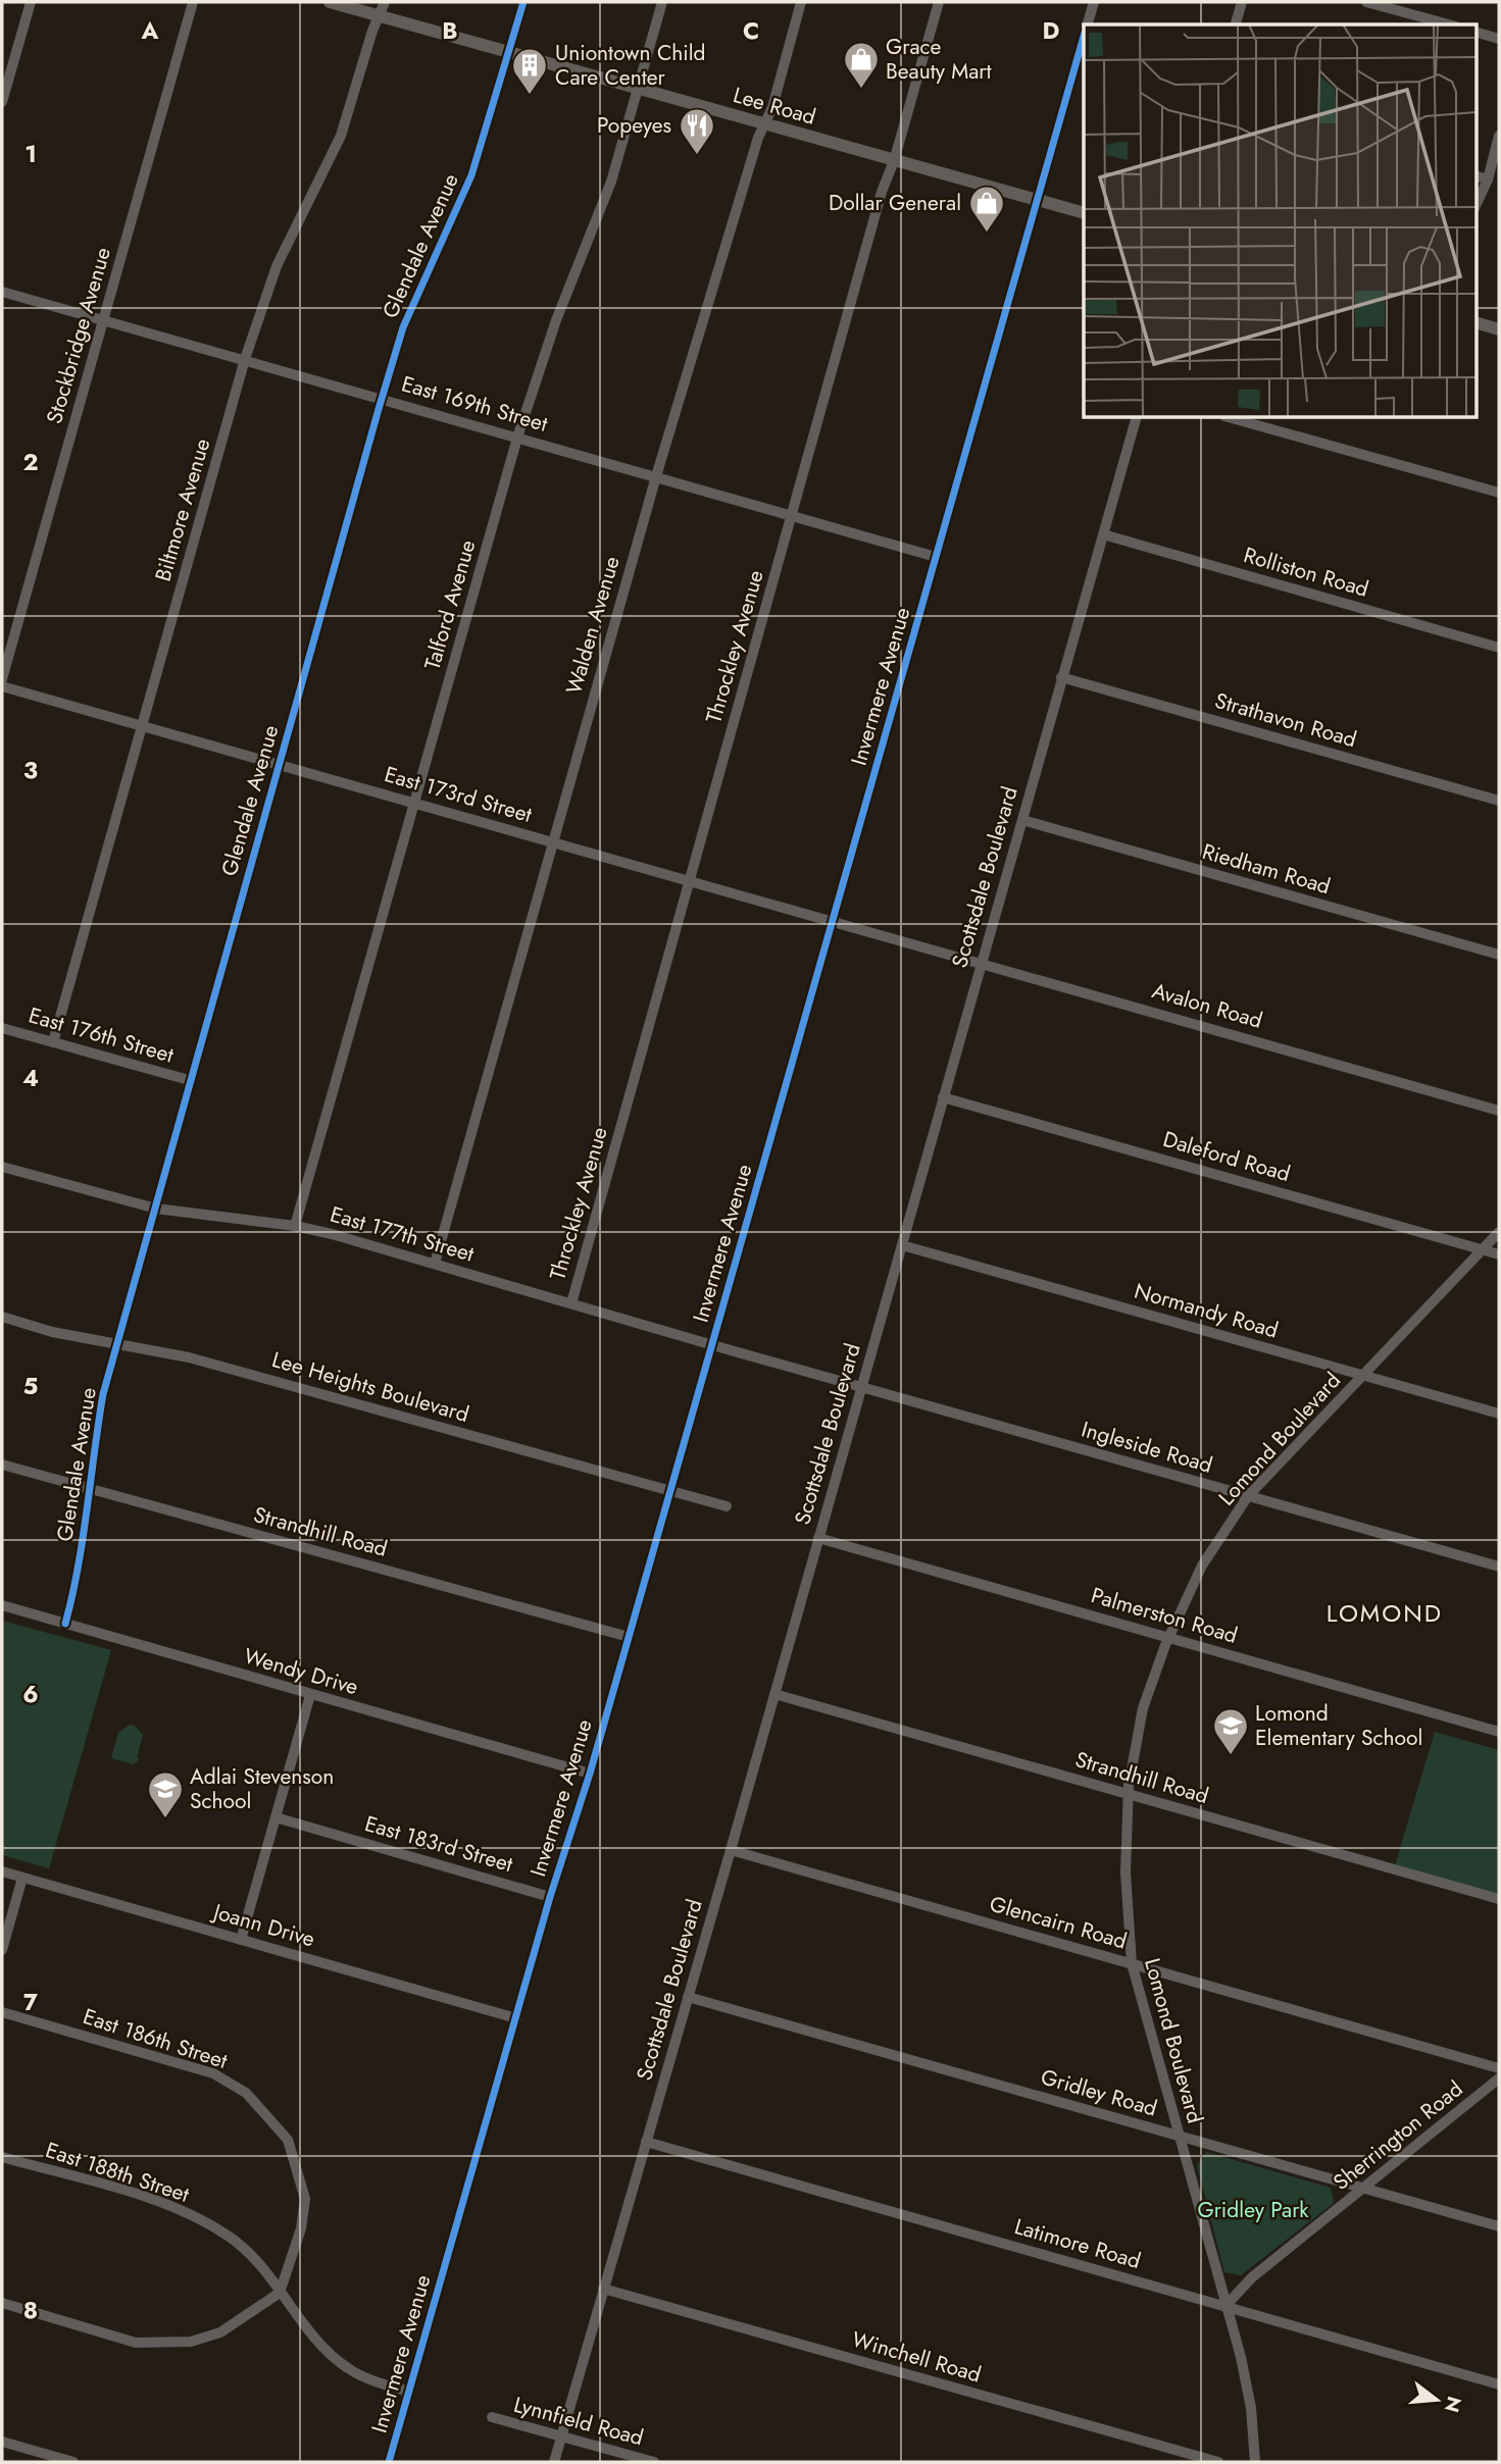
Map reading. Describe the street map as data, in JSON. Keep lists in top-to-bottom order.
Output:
{
  "streets": {
    "main road": ["Lee Road"],
    "street": [
      "Glendale Avenue",
      "Stockbridge Avenue",
      "East 169th Street",
      "Biltmore Avenue",
      "Rolliston Road",
      "Talford Avenue",
      "Walden Avenue",
      "Throckley Avenue",
      "Invermere Avenue",
      "Strathavon Road",
      "East 173rd Street",
      "Riedham Road",
      "Scottsdale Boulevard",
      "Avalon Road",
      "East 176th Street",
      "Daleford Road",
      "East 177th Street",
      "Normandy Road",
      "Lee Heights Boulevard",
      "Lomond Boulevard",
      "Ingleside Road",
      "Strandhill Road",
      "Palmerston Road",
      "Wendy Drive",
      "East 183rd Street",
      "Glencairn Road",
      "Joann Drive",
      "East 186th Street",
      "Gridley Road",
      "Sherrington Road",
      "East 188th Street",
      "Latimore Road",
      "Winchell Road",
      "Lynnfield Road"
    ]
  },
  "crossings": [
    ["Lee Road", "Glendale Avenue"],
    ["Lee Road", "Biltmore Avenue"],
    ["Lee Road", "Talford Avenue"],
    ["Lee Road", "Walden Avenue"],
    ["Lee Road", "Throckley Avenue"],
    ["Lee Road", "Invermere Avenue"],
    ["Glendale Avenue", "East 169th Street"],
    ["Glendale Avenue", "East 173rd Street"],
    ["Glendale Avenue", "East 176th Street"],
    ["Glendale Avenue", "East 177th Street"],
    ["Glendale Avenue", "Lee Heights Boulevard"],
    ["Glendale Avenue", "Strandhill Road"],
    ["Glendale Avenue", "Wendy Drive"],
    ["Stockbridge Avenue", "East 169th Street"],
    ["East 169th Street", "Biltmore Avenue"],
    ["East 169th Street", "Talford Avenue"],
    ["East 169th Street", "Walden Avenue"],
    ["East 169th Street", "Throckley Avenue"],
    ["East 169th Street", "Invermere Avenue"],
    ["Biltmore Avenue", "East 173rd Street"],
    ["Biltmore Avenue", "East 176th Street"],
    ["Rolliston Road", "Scottsdale Boulevard"],
    ["Talford Avenue", "East 173rd Street"],
    ["Talford Avenue", "East 177th Street"],
    ["Walden Avenue", "East 173rd Street"],
    ["Walden Avenue", "East 177th Street"],
    ["Throckley Avenue", "East 173rd Street"],
    ["Throckley Avenue", "East 177th Street"],
    ["Invermere Avenue", "East 173rd Street"],
    ["Invermere Avenue", "East 177th Street"],
    ["Invermere Avenue", "Lee Heights Boulevard"],
    ["Invermere Avenue", "Strandhill Road"],
    ["Invermere Avenue", "Wendy Drive"],
    ["Invermere Avenue", "East 183rd Street"],
    ["Invermere Avenue", "Joann Drive"],
    ["Invermere Avenue", "East 188th Street"],
    ["Strathavon Road", "Scottsdale Boulevard"],
    ["East 173rd Street", "Avalon Road"],
    ["Riedham Road", "Scottsdale Boulevard"],
    ["Scottsdale Boulevard", "Avalon Road"],
    ["Scottsdale Boulevard", "Daleford Road"],
    ["Scottsdale Boulevard", "Normandy Road"],
    ["Scottsdale Boulevard", "Ingleside Road"],
    ["Scottsdale Boulevard", "Strandhill Road"],
    ["Scottsdale Boulevard", "Palmerston Road"],
    ["Scottsdale Boulevard", "Glencairn Road"],
    ["Scottsdale Boulevard", "Gridley Road"],
    ["Scottsdale Boulevard", "Latimore Road"],
    ["Scottsdale Boulevard", "Winchell Road"],
    ["Scottsdale Boulevard", "Lynnfield Road"],
    ["Daleford Road", "Lomond Boulevard"],
    ["East 177th Street", "Ingleside Road"],
    ["Normandy Road", "Lomond Boulevard"],
    ["Lomond Boulevard", "Ingleside Road"],
    ["Lomond Boulevard", "Strandhill Road"],
    ["Lomond Boulevard", "Palmerston Road"],
    ["Lomond Boulevard", "Glencairn Road"],
    ["Lomond Boulevard", "Gridley Road"],
    ["Lomond Boulevard", "Sherrington Road"],
    ["Lomond Boulevard", "Latimore Road"],
    ["East 186th Street", "East 188th Street"],
    ["Gridley Road", "Sherrington Road"],
    ["Sherrington Road", "Latimore Road"]
  ],
  "districts": ["LOMOND"],
  "parks": ["Gridley Park"],
  "places": {
    "shop": ["Grace Beauty Mart", "Dollar General"],
    "building": ["Uniontown Child Care Center"],
    "restaurant": ["Popeyes"],
    "school or university": ["Lomond Elementary School", "Adlai Stevenson School"]
  },
  "north": "right",
  "grid": {
    "columns": [
      "A",
      "B",
      "C",
      "D"
    ],
    "rows": [
      "1",
      "2",
      "3",
      "4",
      "5",
      "6",
      "7",
      "8"
    ]
  }
}
